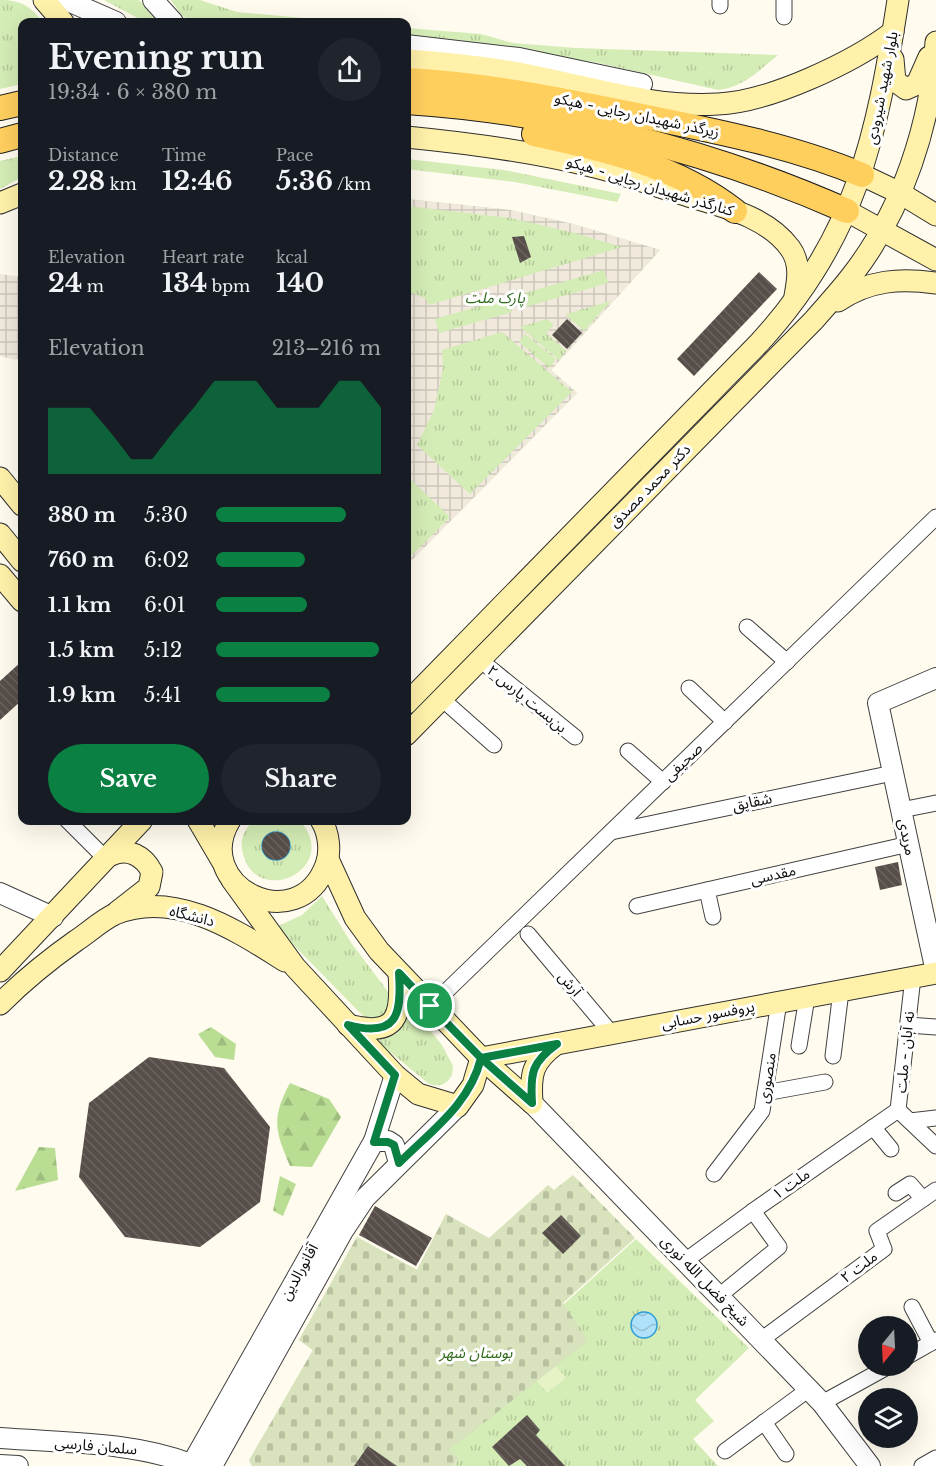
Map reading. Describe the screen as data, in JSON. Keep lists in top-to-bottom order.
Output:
{
  "streets": {
    "main road": [
      "بلوار شهید شیرودی",
      "زیرگذر شهیدان رجایی - هپکو",
      "کنارگذر شهیدان رجایی - هپکو",
      "دکتر محمد مصدق",
      "دانشگاه",
      "پروفسور حسابی"
    ],
    "street": [
      "بن‌بست پارس ۲",
      "صحیفی",
      "شقایق",
      "مریدی",
      "مقدسی",
      "آرش",
      "نه آبان - ملت",
      "منصوری",
      "ملت ۱",
      "ملت ۲",
      "آقانورالدین",
      "شیخ فضل الله نوری",
      "سلمان فارسی"
    ]
  },
  "crossings": [
    ["بلوار شهید شیرودی", "زیرگذر شهیدان رجایی - هپکو"],
    ["بلوار شهید شیرودی", "دکتر محمد مصدق"],
    ["زیرگذر شهیدان رجایی - هپکو", "دکتر محمد مصدق"],
    ["کنارگذر شهیدان رجایی - هپکو", "دکتر محمد مصدق"],
    ["دکتر محمد مصدق", "بن‌بست پارس ۲"],
    ["صحیفی", "شقایق"],
    ["شقایق", "مریدی"],
    ["مریدی", "مقدسی"],
    ["مریدی", "پروفسور حسابی"],
    ["آرش", "پروفسور حسابی"],
    ["پروفسور حسابی", "نه آبان - ملت"],
    ["پروفسور حسابی", "منصوری"],
    ["نه آبان - ملت", "ملت ۱"],
    ["ملت ۱", "شیخ فضل الله نوری"],
    ["ملت ۲", "شیخ فضل الله نوری"],
    ["آقانورالدین", "سلمان فارسی"]
  ],
  "parks": ["پارک ملت", "بوستان شهر"],
  "north": "bottom",
  "page": {
    "heading": ["Evening run", "19:34 · 6 × 380 m"],
    "stats": [
      ["Distance", "2.28 km"],
      ["Time", "12:46"],
      ["Pace", "5:36 /km"],
      ["Elevation", "24 m"],
      ["Heart rate", "134 bpm"],
      ["kcal", "140"]
    ],
    "chart": ["Elevation", "213–216 m"],
    "list": [
      {
        "name": "380 m",
        "note": "5:30"
      },
      {
        "name": "760 m",
        "note": "6:02"
      },
      {
        "name": "1.1 km",
        "note": "6:01"
      },
      {
        "name": "1.5 km",
        "note": "5:12"
      },
      {
        "name": "1.9 km",
        "note": "5:41"
      }
    ],
    "buttons": ["Save", "Share"]
  }
}
